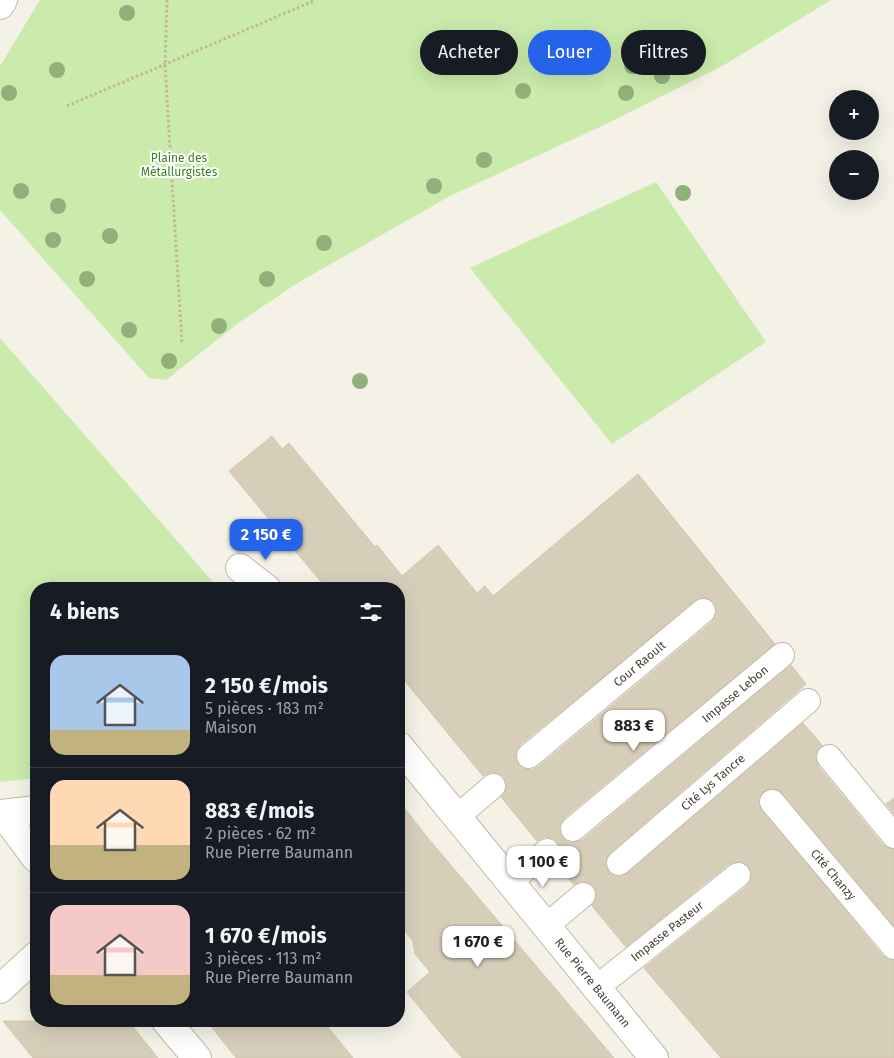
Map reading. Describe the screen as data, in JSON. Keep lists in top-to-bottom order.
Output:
{
  "streets": {
    "street": ["Rue Pierre Baumann"],
    "lane": [
      "Cour Raoult",
      "Impasse Lebon",
      "Cité Lys Tancre",
      "Cité Chanzy",
      "Impasse Pasteur"
    ]
  },
  "crossings": [
    ["Impasse Pasteur", "Rue Pierre Baumann"]
  ],
  "parks": ["Plaine des Métallurgistes"],
  "page": {
    "chip": ["Acheter", "Louer", "Filtres"],
    "map_buttons": ["+", "−"],
    "price": [
      "2 150 €",
      "883 €",
      "1 100 €",
      "1 670 €"
    ],
    "heading": "4 biens",
    "list": [
      {
        "name": "2 150 €/mois",
        "note": "5 pièces · 183 m² · Maison"
      },
      {
        "name": "883 €/mois",
        "note": "2 pièces · 62 m² · Rue Pierre Baumann"
      },
      {
        "name": "1 670 €/mois",
        "note": "3 pièces · 113 m² · Rue Pierre Baumann"
      }
    ]
  }
}
